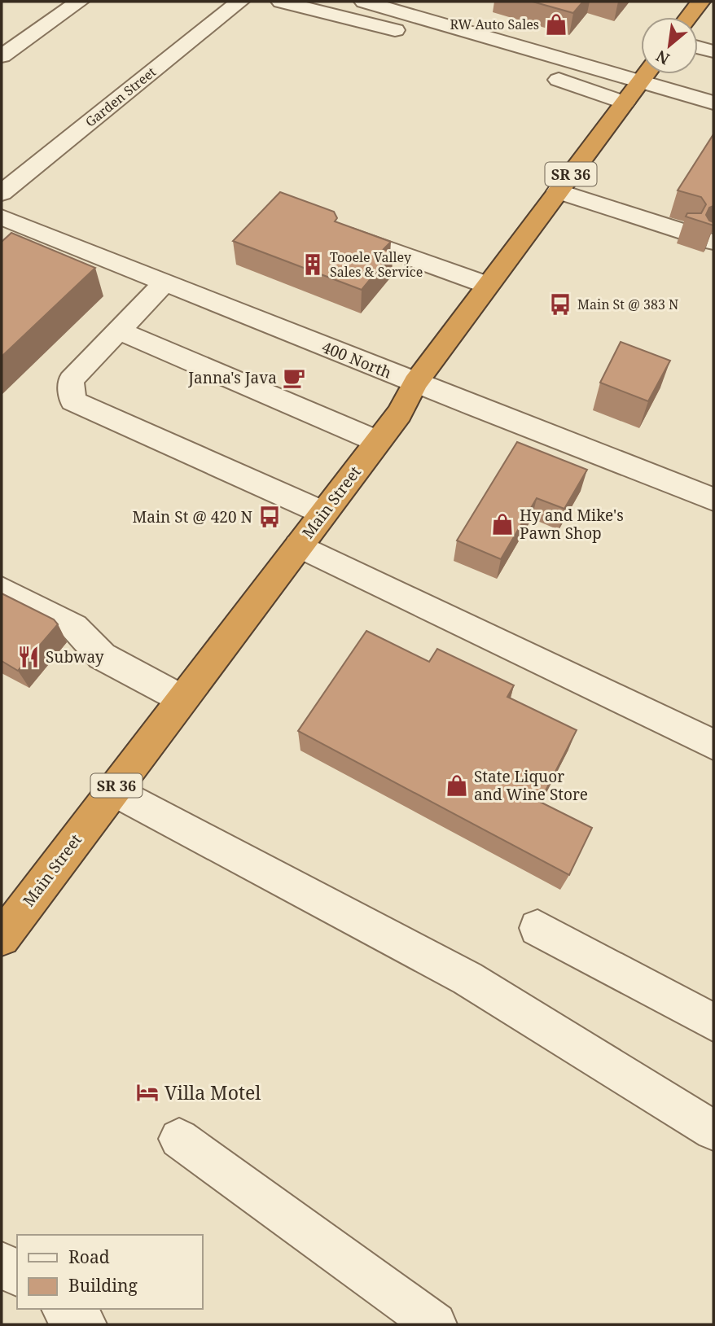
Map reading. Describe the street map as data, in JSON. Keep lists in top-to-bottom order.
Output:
{
  "streets": {
    "highway": ["SR 36", "Main Street"],
    "street": ["Garden Street", "400 North"]
  },
  "crossings": [
    ["400 North", "Main Street"]
  ],
  "places": {
    "shop": ["RW Auto Sales", "Hy and Mike's Pawn Shop", "State Liquor and Wine Store"],
    "building": ["Tooele Valley Sales & Service"],
    "bus stop": ["Main St @ 383 N", "Main St @ 420 N"],
    "cafe": ["Janna's Java"],
    "restaurant": ["Subway"],
    "hotel": ["Villa Motel"]
  },
  "legend": ["Road", "Building"],
  "north": "bottom left"
}
